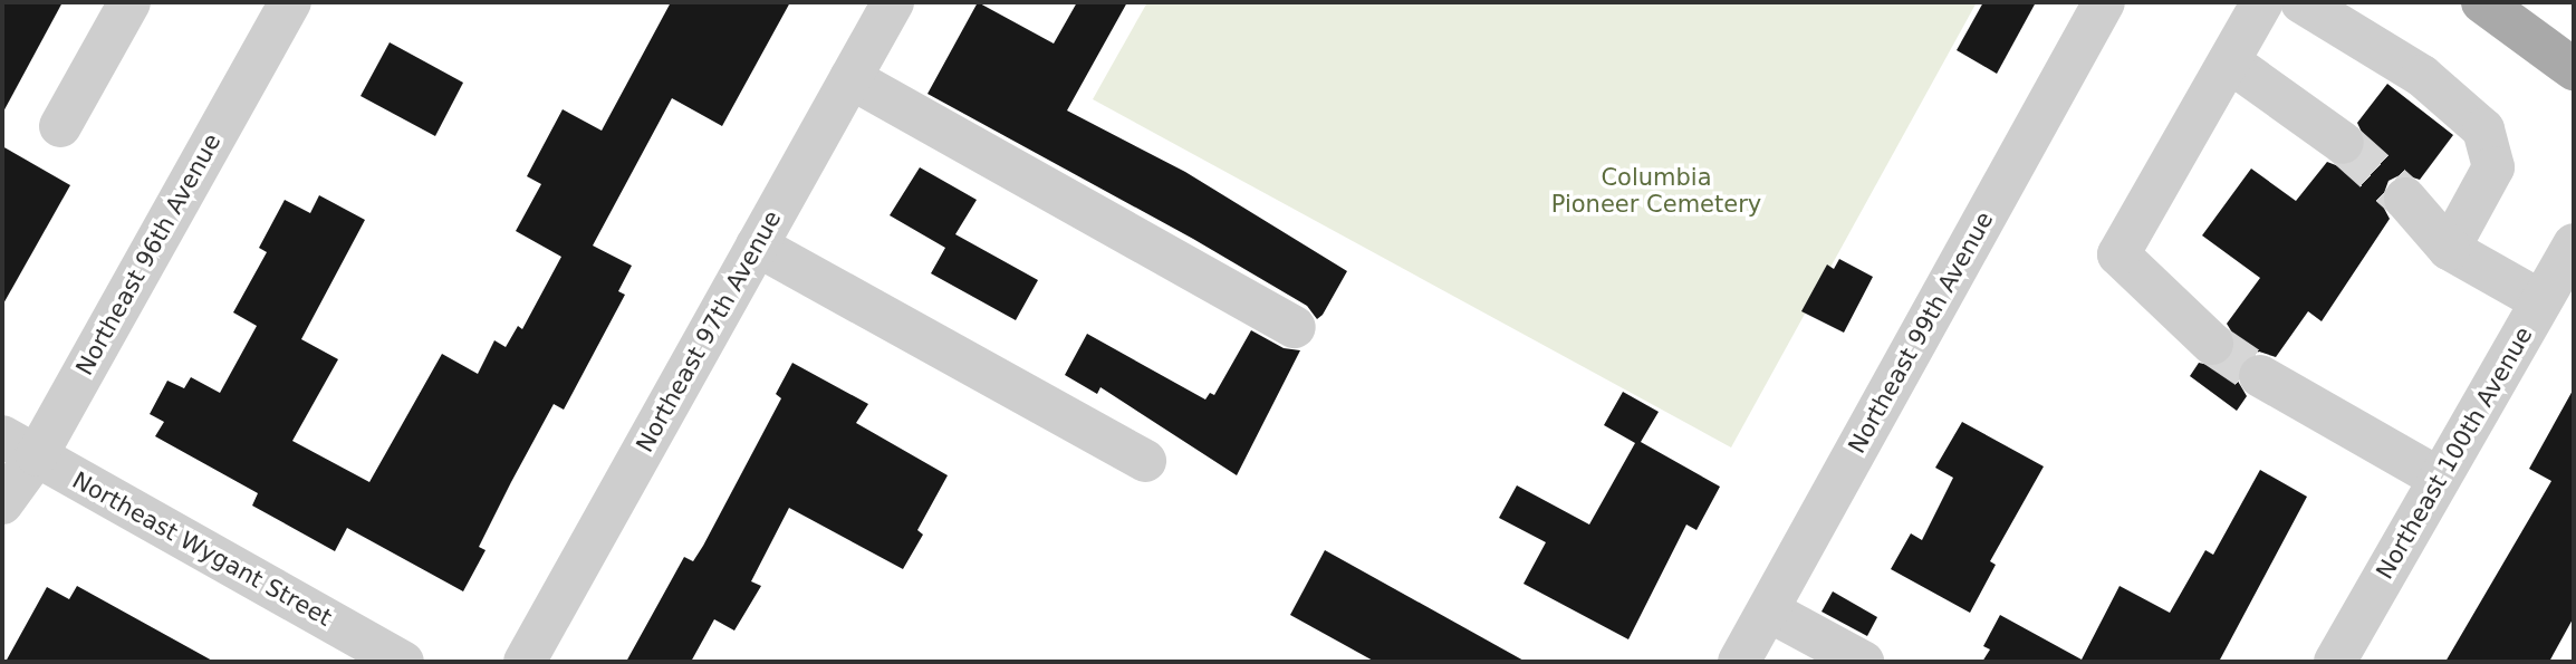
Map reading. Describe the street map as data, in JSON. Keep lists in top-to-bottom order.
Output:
{
  "streets": {
    "street": [
      "Northeast 96th Avenue",
      "Northeast 97th Avenue",
      "Northeast 99th Avenue",
      "Northeast 100th Avenue",
      "Northeast Wygant Street"
    ]
  },
  "crossings": [
    ["Northeast 96th Avenue", "Northeast Wygant Street"]
  ],
  "parks": ["Columbia Pioneer Cemetery"]
}
